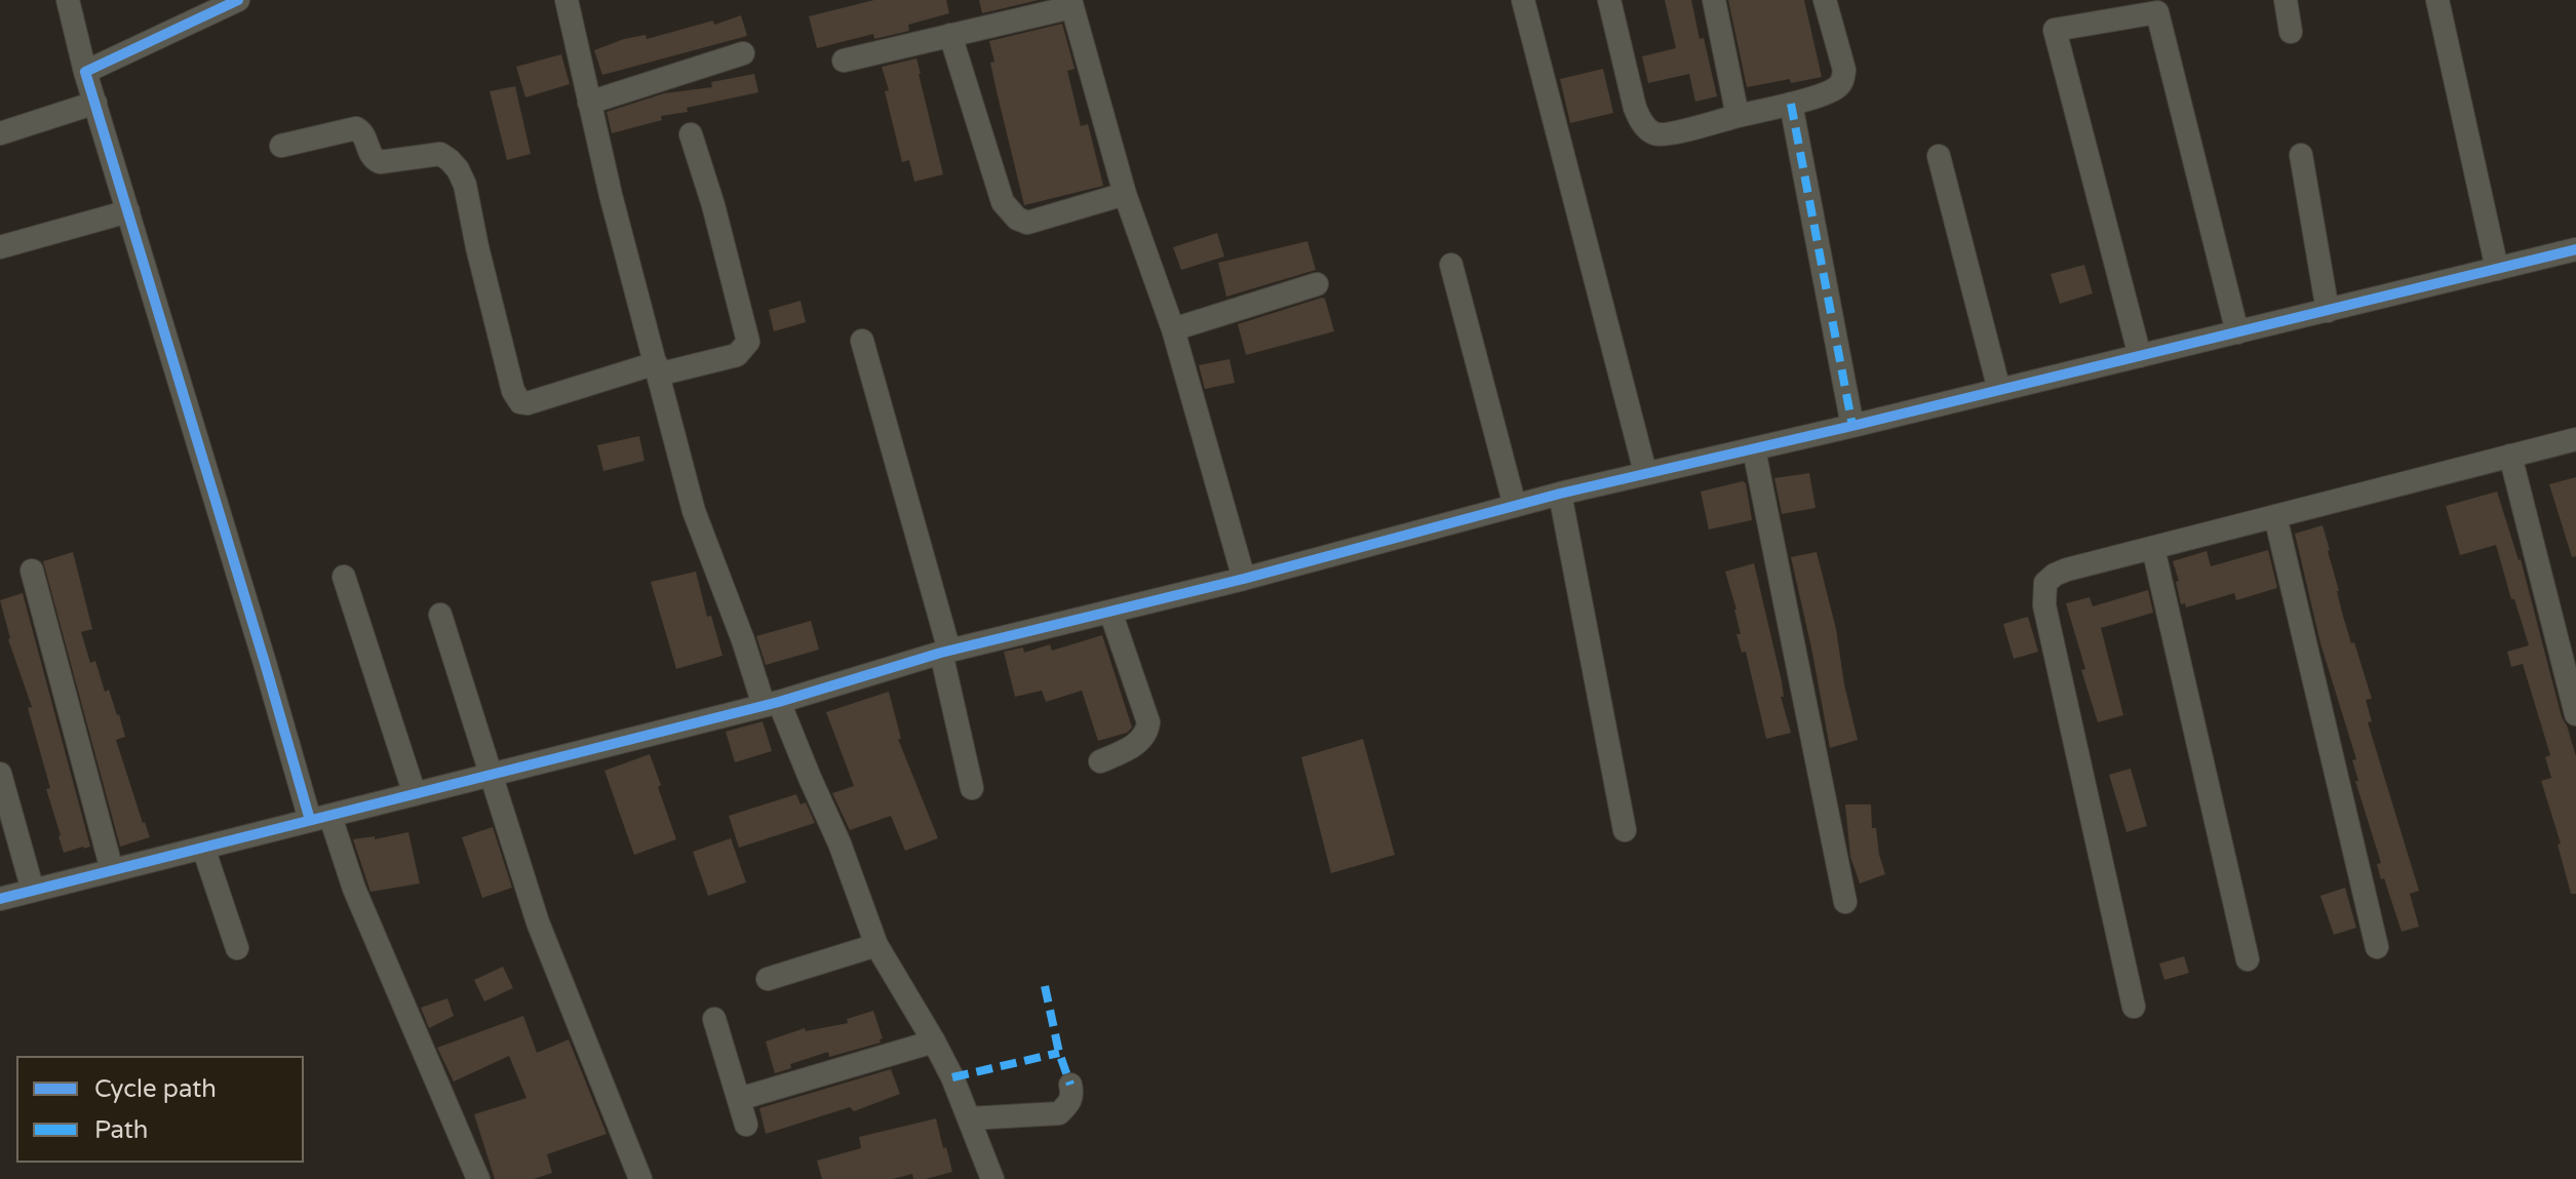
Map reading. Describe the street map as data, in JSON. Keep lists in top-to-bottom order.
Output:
{
  "legend": ["Cycle path", "Path"]
}
